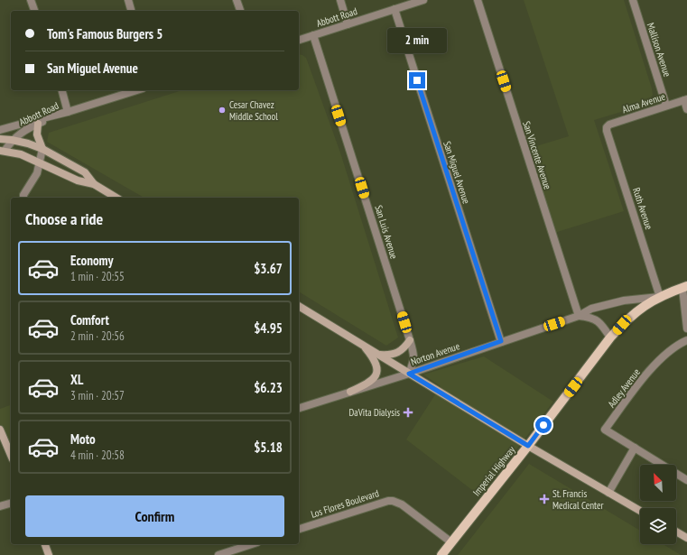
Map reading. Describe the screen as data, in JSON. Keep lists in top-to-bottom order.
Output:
{
  "streets": {
    "main road": ["Imperial Highway"],
    "street": [
      "Abbott Road",
      "Mallison Avenue",
      "Alma Avenue",
      "San Vincente Avenue",
      "San Miguel Avenue",
      "Ruth Avenue",
      "San Luis Avenue",
      "Norton Avenue",
      "Adley Avenue",
      "Los Flores Boulevard"
    ]
  },
  "crossings": [
    ["Abbott Road", "San Miguel Avenue"],
    ["Abbott Road", "San Luis Avenue"],
    ["Mallison Avenue", "Alma Avenue"],
    ["Alma Avenue", "Ruth Avenue"],
    ["San Vincente Avenue", "Norton Avenue"],
    ["San Miguel Avenue", "Norton Avenue"],
    ["Ruth Avenue", "Norton Avenue"],
    ["Ruth Avenue", "Imperial Highway"],
    ["San Luis Avenue", "Norton Avenue"],
    ["Norton Avenue", "Imperial Highway"],
    ["Imperial Highway", "Los Flores Boulevard"]
  ],
  "places": {
    "other": ["Cesar Chavez Middle School"],
    "health": ["DaVita Dialysis", "St. Francis Medical Center"]
  },
  "north": "top left",
  "page": {
    "banner": ["Tom's Famous Burgers 5", "San Miguel Avenue"],
    "bubble": "2 min",
    "heading": "Choose a ride",
    "list": [
      {
        "name": "Economy",
        "note": "1 min · 20:55",
        "value": "$3.67"
      },
      {
        "name": "Comfort",
        "note": "2 min · 20:56",
        "value": "$4.95"
      },
      {
        "name": "XL",
        "note": "3 min · 20:57",
        "value": "$6.23"
      },
      {
        "name": "Moto",
        "note": "4 min · 20:58",
        "value": "$5.18"
      }
    ],
    "buttons": "Confirm"
  }
}
